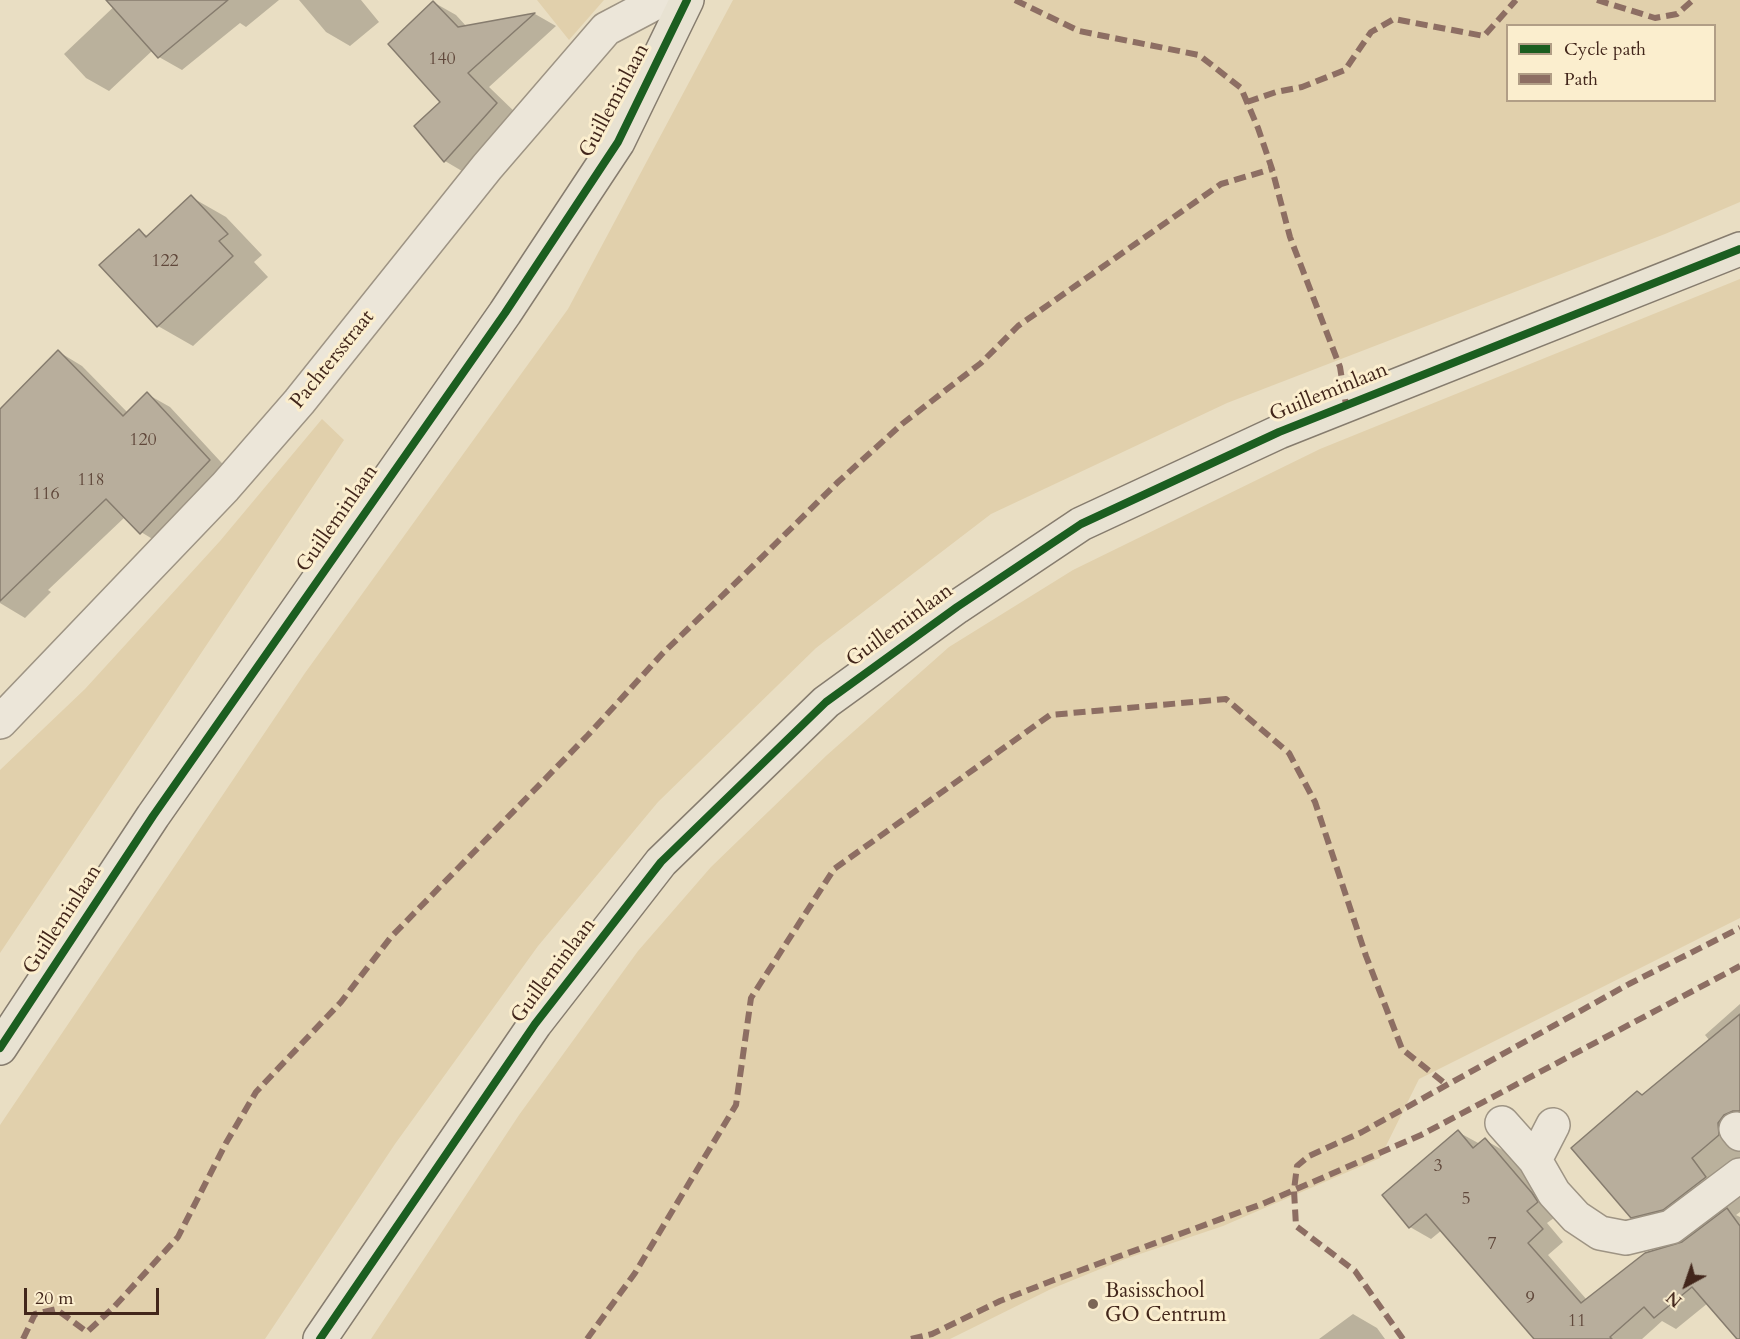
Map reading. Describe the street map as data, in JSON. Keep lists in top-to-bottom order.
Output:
{
  "streets": {
    "main road": ["Guilleminlaan"],
    "street": ["Pachtersstraat"]
  },
  "places": ["Basisschool GO Centrum"],
  "house_numbers": [
    "140",
    "122",
    "120",
    "118",
    "116",
    "3",
    "5",
    "7",
    "9",
    "11"
  ],
  "legend": ["Cycle path", "Path"],
  "scale_bar": "20 m",
  "north": "bottom left"
}
